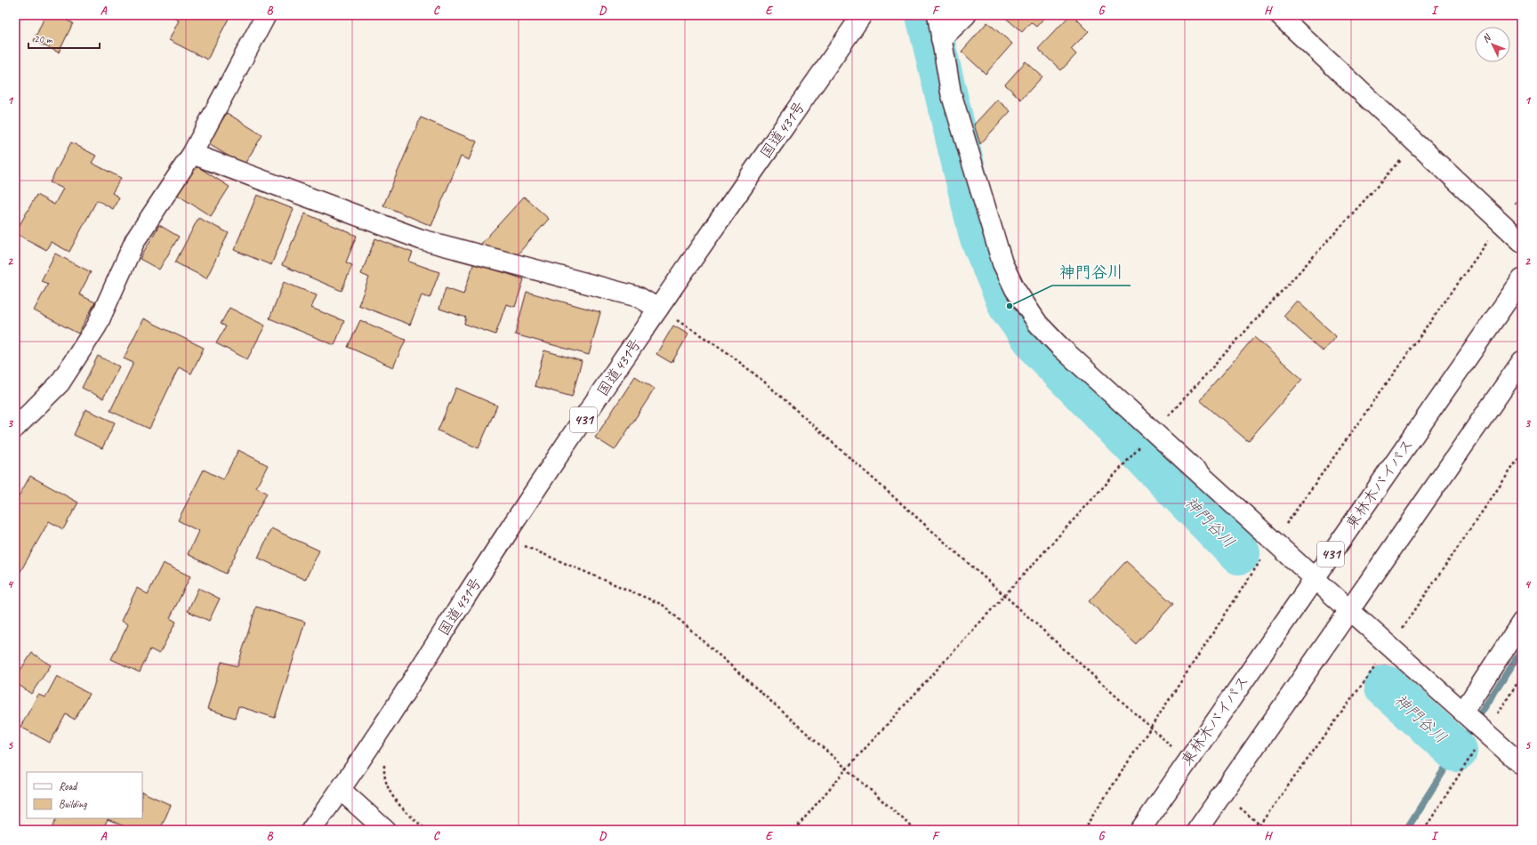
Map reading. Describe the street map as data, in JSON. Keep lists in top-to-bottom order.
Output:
{
  "streets": {
    "main road": ["国道431号", "431", "東林木バイパス"]
  },
  "water": ["神門谷川"],
  "places": ["神門谷川"],
  "legend": ["Road", "Building"],
  "scale_bar": "20 m",
  "north": "top left",
  "grid": {
    "columns": [
      "A",
      "B",
      "C",
      "D",
      "E",
      "F",
      "G",
      "H",
      "I"
    ],
    "rows": [
      "1",
      "2",
      "3",
      "4",
      "5"
    ]
  }
}
